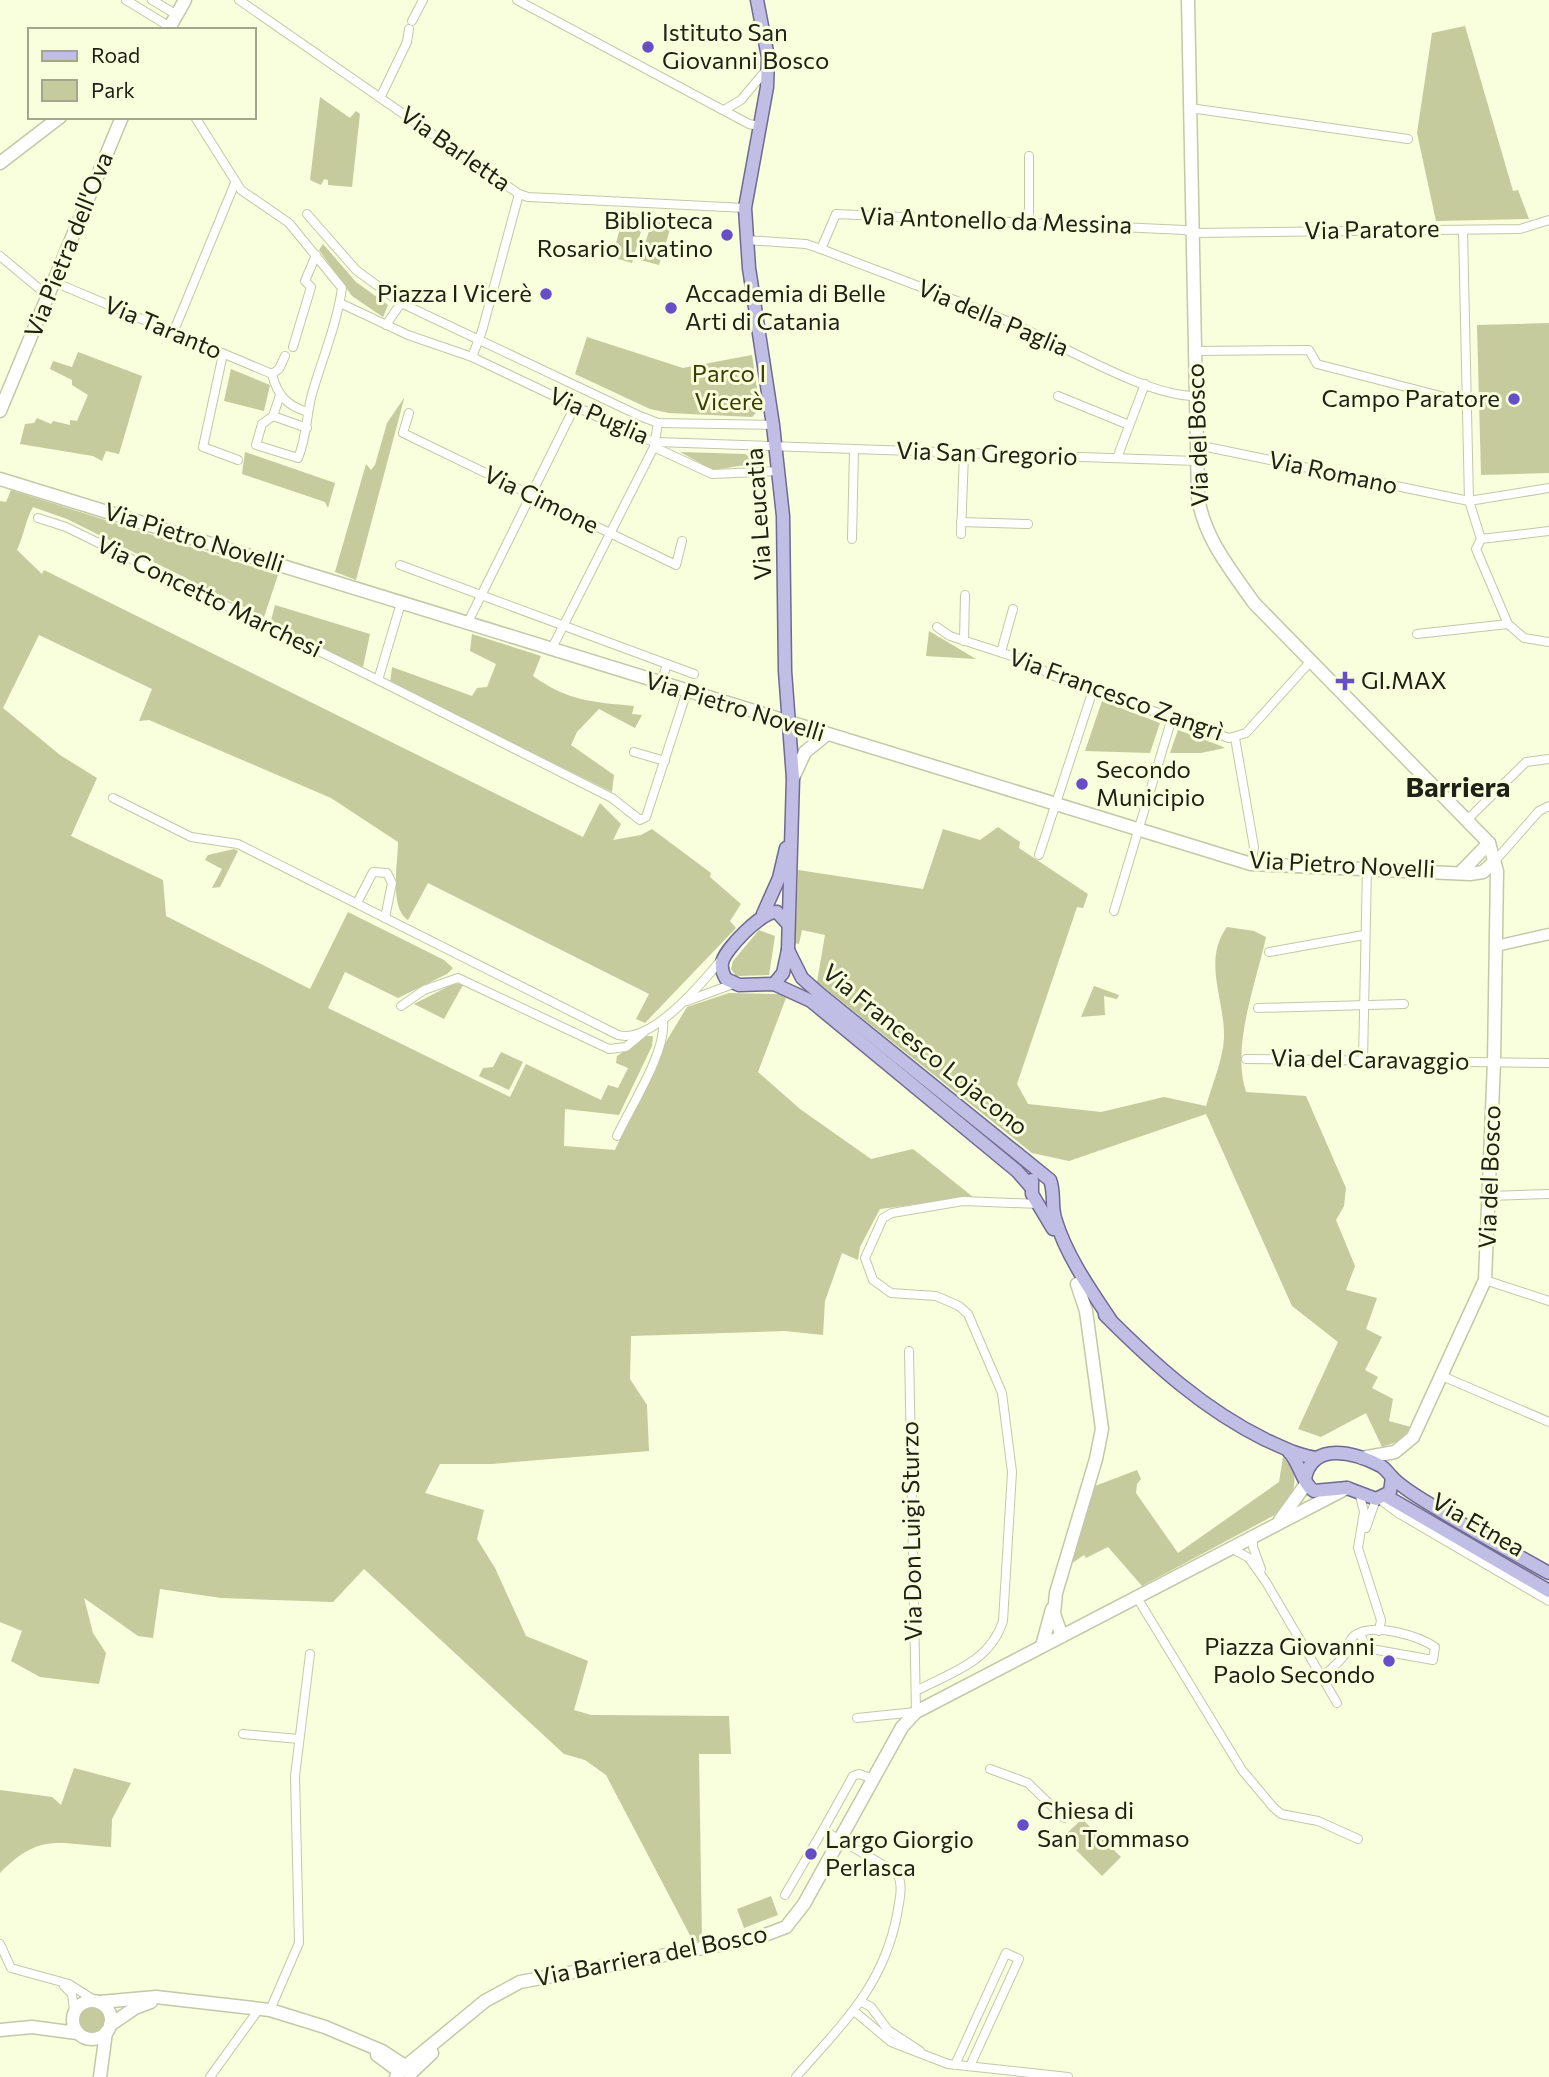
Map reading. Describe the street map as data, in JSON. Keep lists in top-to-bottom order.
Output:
{
  "streets": {
    "main road": [
      "Via Pietra dell'Ova",
      "Via del Bosco",
      "Via Leucatia",
      "Via Pietro Novelli",
      "Via Francesco Lojacono",
      "Via Etnea",
      "Via Barriera del Bosco"
    ],
    "street": [
      "Via Barletta",
      "Via Antonello da Messina",
      "Via Paratore",
      "Via della Paglia",
      "Via Taranto",
      "Via Puglia",
      "Via San Gregorio",
      "Via Romano",
      "Via Cimone",
      "Via Concetto Marchesi",
      "Via Francesco Zangrì",
      "Via del Caravaggio",
      "Via Don Luigi Sturzo"
    ]
  },
  "crossings": [
    ["Via Barletta", "Via Leucatia"],
    ["Via Antonello da Messina", "Via Paratore"],
    ["Via Antonello da Messina", "Via della Paglia"],
    ["Via Antonello da Messina", "Via del Bosco"],
    ["Via Paratore", "Via del Bosco"],
    ["Via Pietra dell'Ova", "Via Taranto"],
    ["Via della Paglia", "Via del Bosco"],
    ["Via della Paglia", "Via Leucatia"],
    ["Via Puglia", "Via San Gregorio"],
    ["Via Puglia", "Via Leucatia"],
    ["Via del Bosco", "Via San Gregorio"],
    ["Via del Bosco", "Via Romano"],
    ["Via del Bosco", "Via Pietro Novelli"],
    ["Via del Bosco", "Via Francesco Zangrì"],
    ["Via del Bosco", "Via del Caravaggio"],
    ["Via San Gregorio", "Via Leucatia"],
    ["Via Leucatia", "Via Pietro Novelli"],
    ["Via Leucatia", "Via Francesco Lojacono"],
    ["Via Etnea", "Via Barriera del Bosco"],
    ["Via Don Luigi Sturzo", "Via Barriera del Bosco"]
  ],
  "districts": ["Barriera"],
  "parks": ["Parco I Vicerè"],
  "places": {
    "other": [
      "Istituto San Giovanni Bosco",
      "Biblioteca Rosario Livatino",
      "Piazza I Vicerè",
      "Accademia di Belle Arti di Catania",
      "Campo Paratore",
      "Secondo Municipio",
      "Piazza Giovanni Paolo Secondo",
      "Chiesa di San Tommaso",
      "Largo Giorgio Perlasca"
    ],
    "health": ["GI.MAX"]
  },
  "legend": ["Road", "Park"]
}
